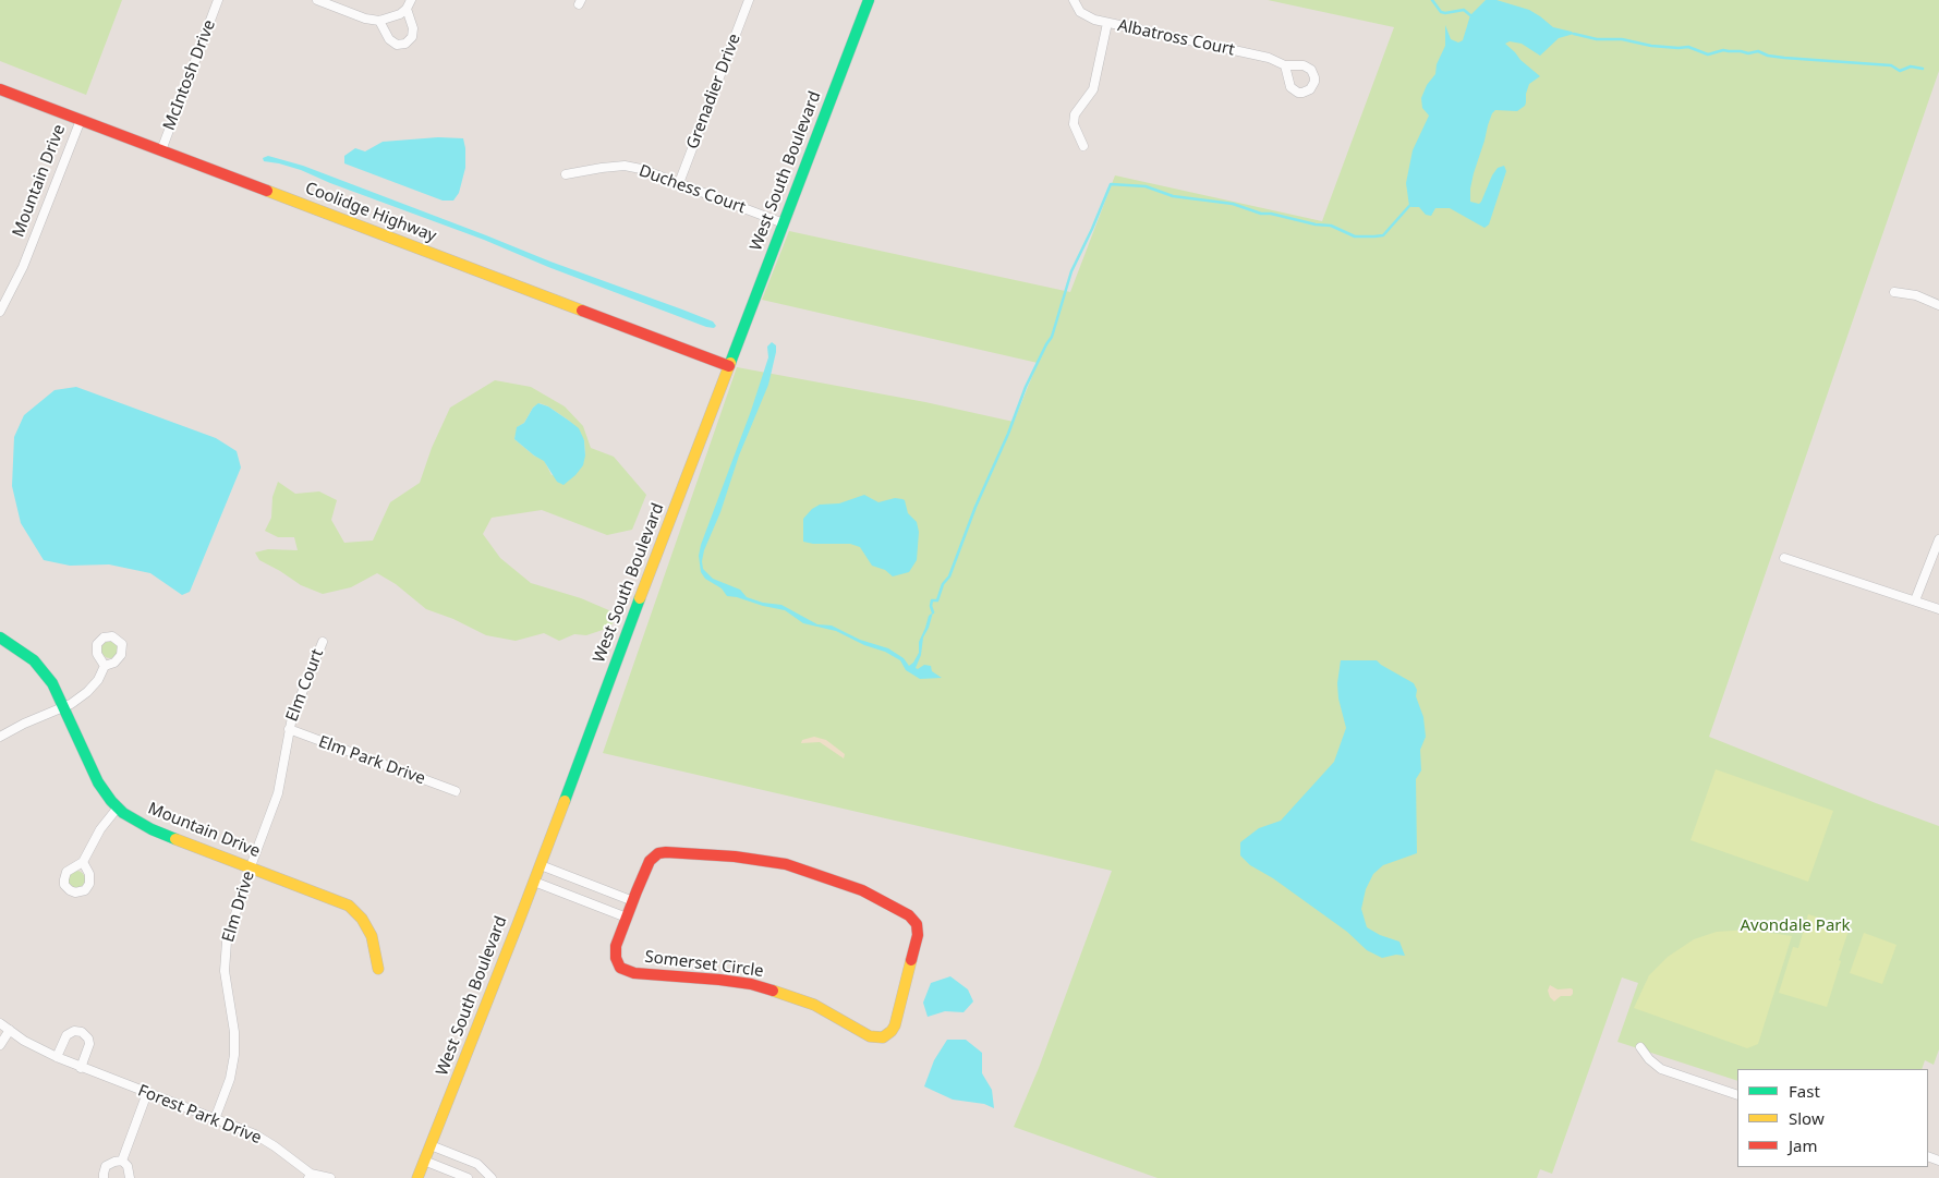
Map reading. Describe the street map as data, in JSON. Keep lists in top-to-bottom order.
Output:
{
  "streets": {
    "street": [
      "Albatross Court",
      "McIntosh Drive",
      "Grenadier Drive",
      "West South Boulevard",
      "Mountain Drive",
      "Duchess Court",
      "Coolidge Highway",
      "Elm Court",
      "Elm Park Drive",
      "Elm Drive",
      "Somerset Circle",
      "Forest Park Drive"
    ]
  },
  "crossings": [
    ["McIntosh Drive", "Coolidge Highway"],
    ["Grenadier Drive", "Duchess Court"],
    ["West South Boulevard", "Duchess Court"],
    ["West South Boulevard", "Coolidge Highway"],
    ["Mountain Drive", "Coolidge Highway"],
    ["Mountain Drive", "Elm Drive"],
    ["Elm Court", "Elm Park Drive"],
    ["Elm Court", "Elm Drive"],
    ["Elm Park Drive", "Elm Drive"],
    ["Elm Drive", "Forest Park Drive"]
  ],
  "parks": ["Avondale Park"],
  "legend": ["Fast", "Slow", "Jam"]
}
